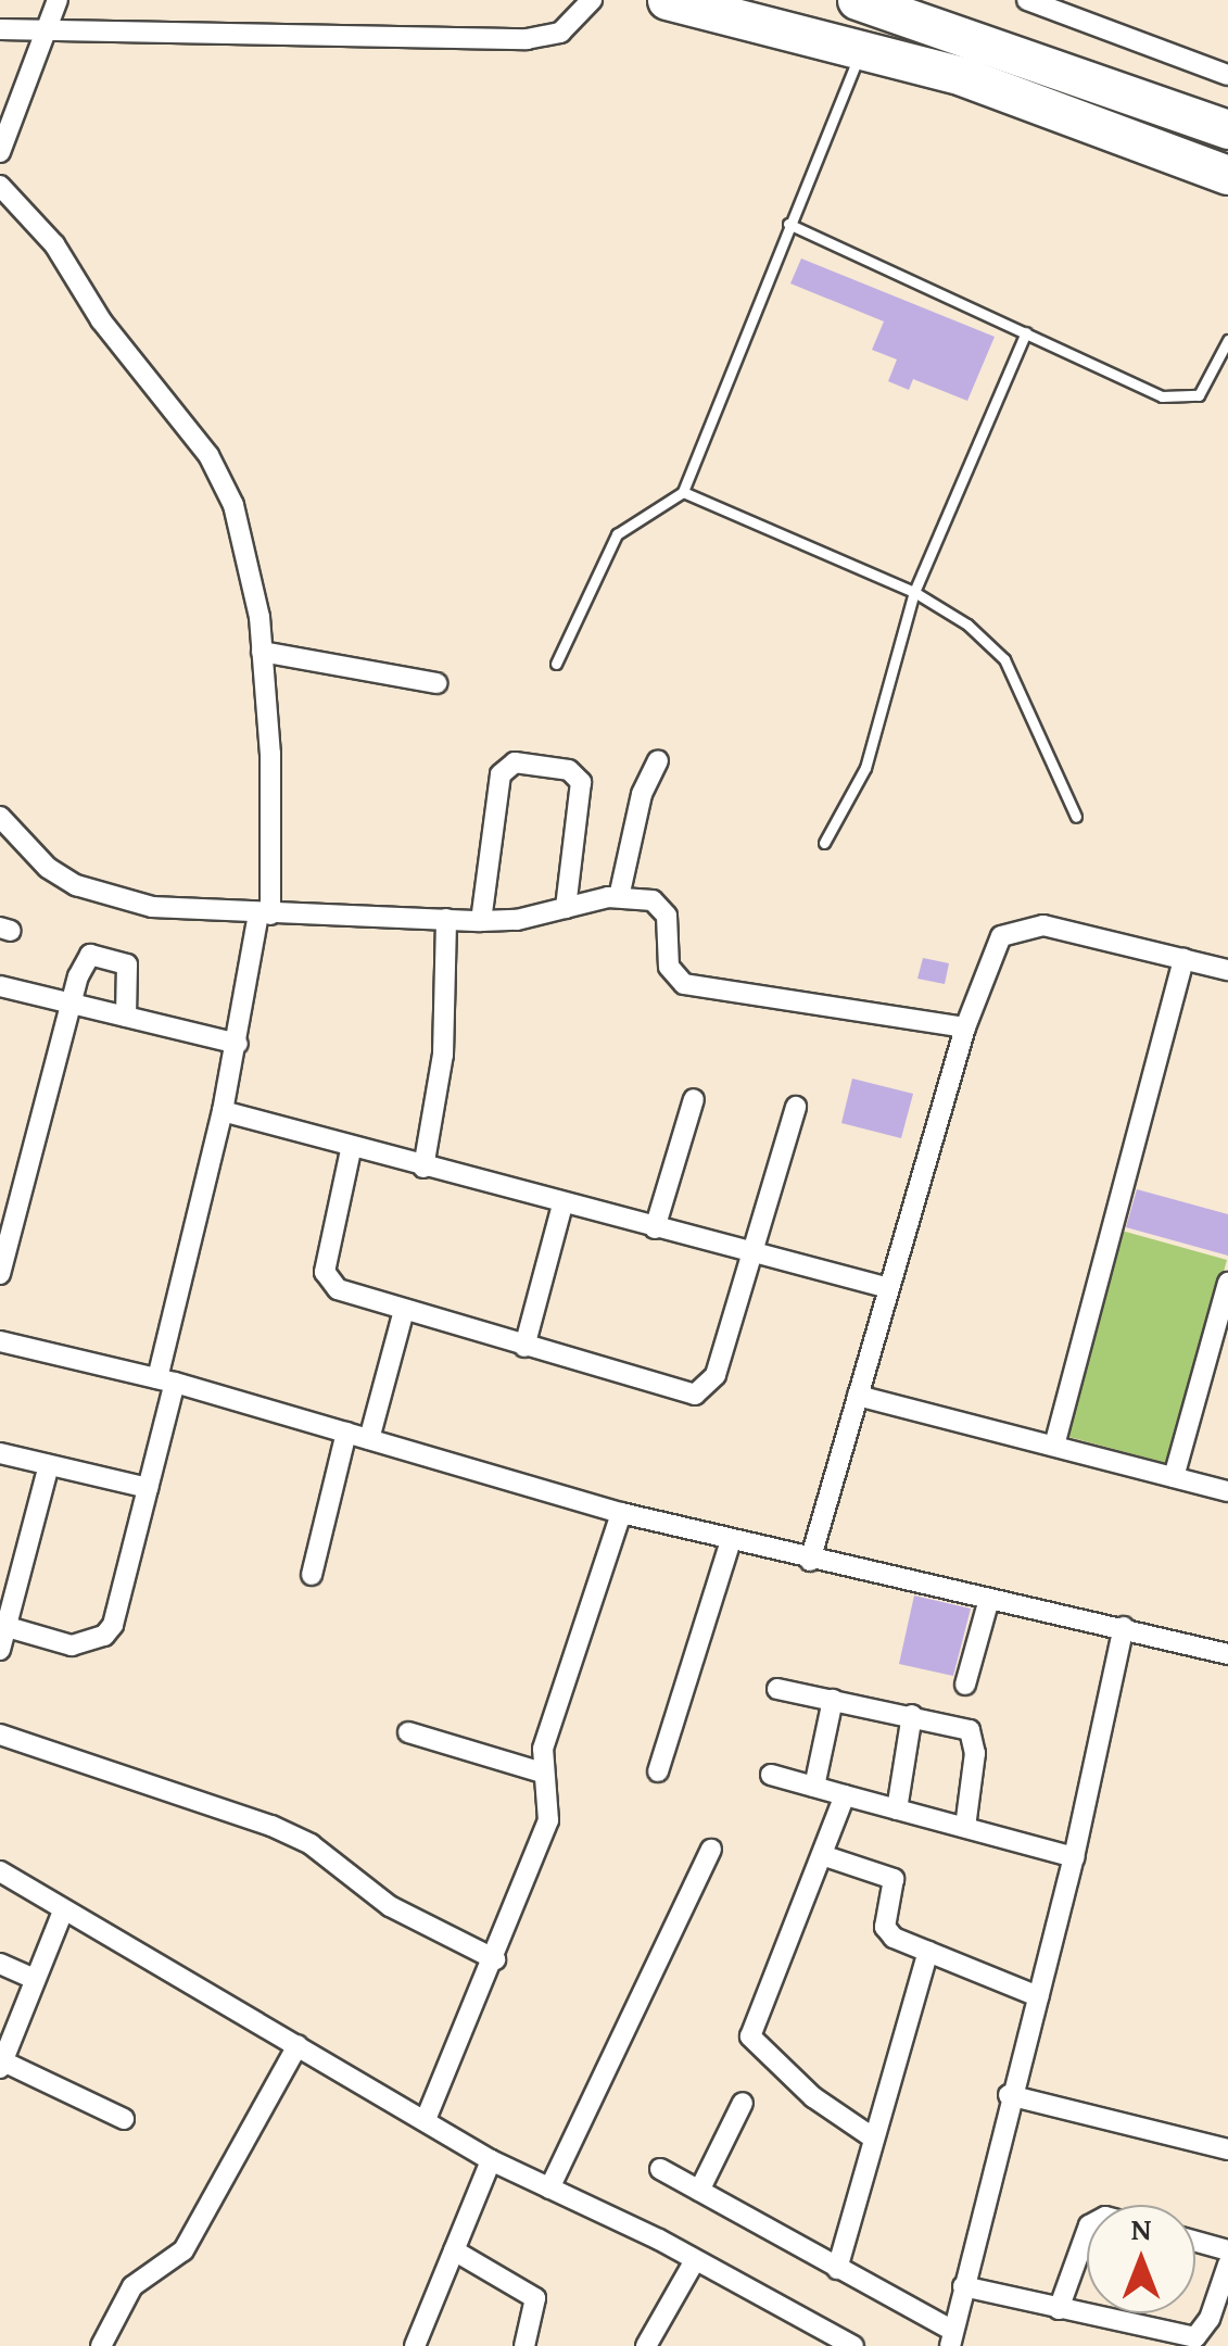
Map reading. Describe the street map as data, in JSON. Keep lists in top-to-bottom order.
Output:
{
  "north": "top"
}
